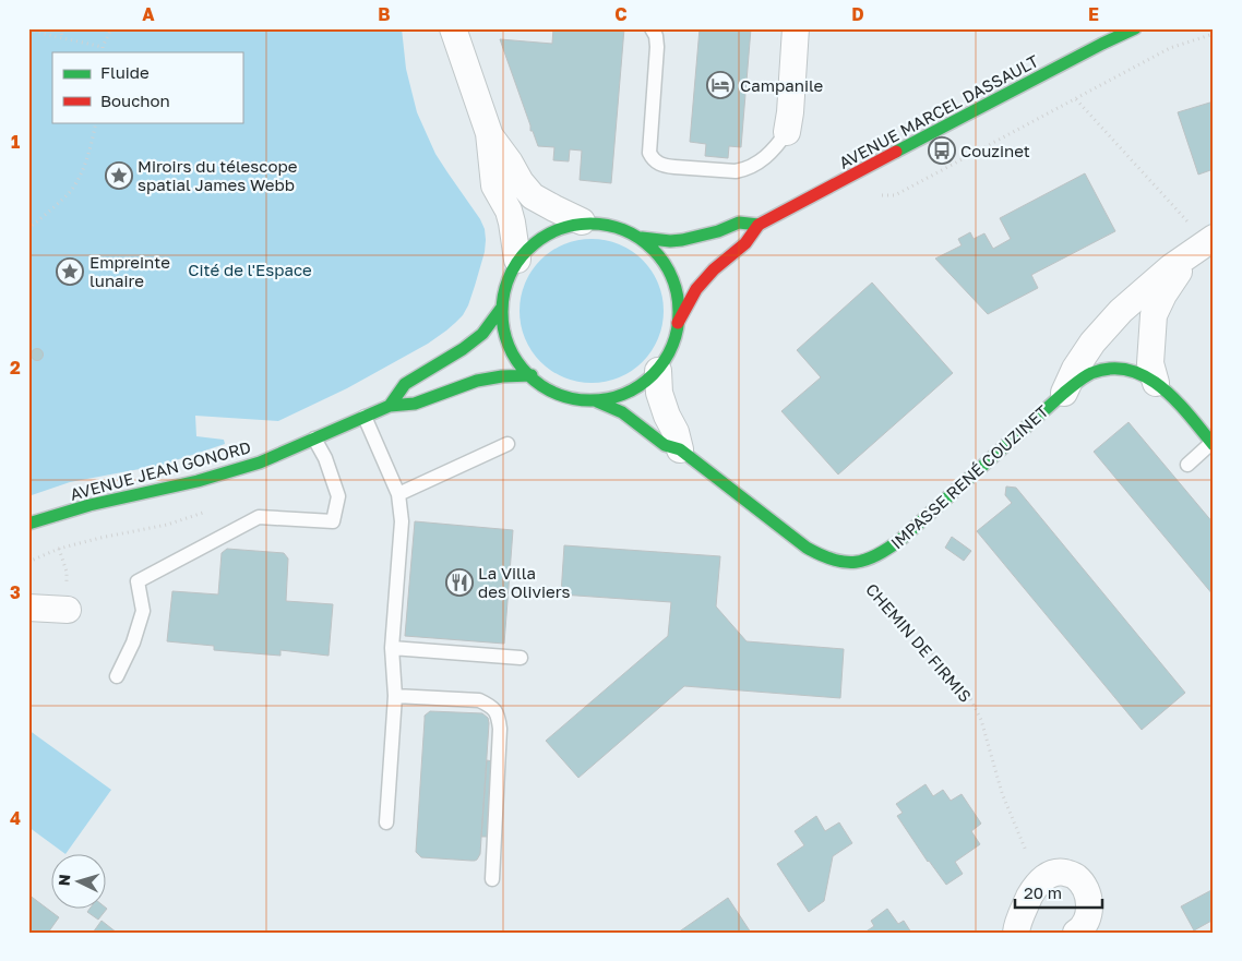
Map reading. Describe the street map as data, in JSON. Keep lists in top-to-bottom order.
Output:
{
  "streets": {
    "street": ["AVENUE MARCEL DASSAULT", "AVENUE JEAN GONORD", "IMPASSE RENÉ COUZINET"],
    "path": ["CHEMIN DE FIRMIS"]
  },
  "crossings": [
    ["AVENUE MARCEL DASSAULT", "AVENUE JEAN GONORD"],
    ["AVENUE MARCEL DASSAULT", "IMPASSE RENÉ COUZINET"],
    ["AVENUE JEAN GONORD", "IMPASSE RENÉ COUZINET"],
    ["IMPASSE RENÉ COUZINET", "CHEMIN DE FIRMIS"]
  ],
  "parks": ["Cité de l'Espace"],
  "places": {
    "hotel": ["Campanile"],
    "bus stop": ["Couzinet"],
    "place": ["Miroirs du télescope spatial James Webb", "Empreinte lunaire"],
    "restaurant": ["La Villa des Oliviers"]
  },
  "legend": ["Fluide", "Bouchon"],
  "scale_bar": "20 m",
  "north": "left",
  "grid": {
    "columns": [
      "A",
      "B",
      "C",
      "D",
      "E"
    ],
    "rows": [
      "1",
      "2",
      "3",
      "4"
    ]
  }
}
